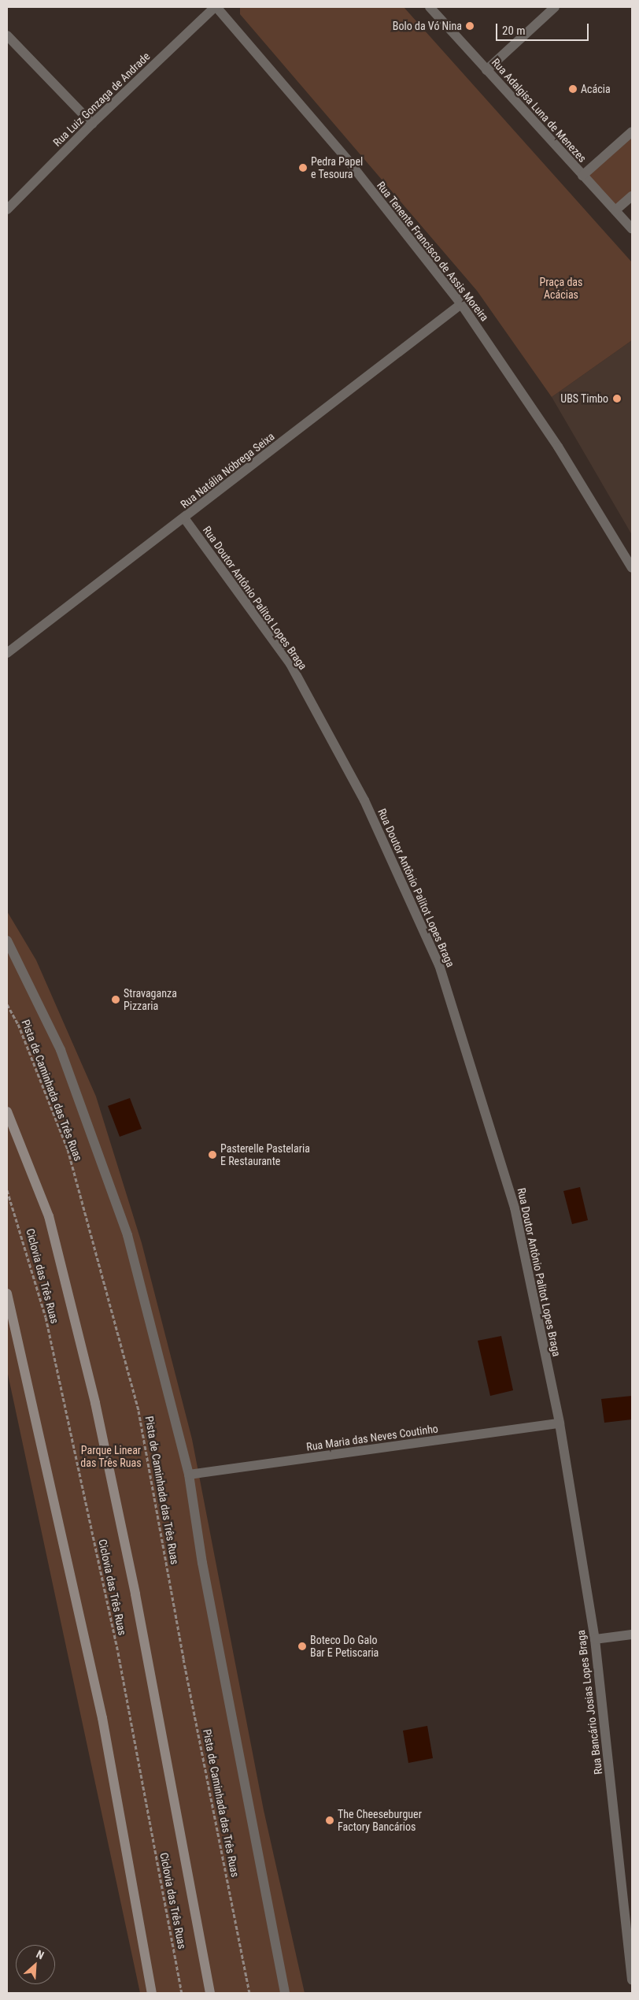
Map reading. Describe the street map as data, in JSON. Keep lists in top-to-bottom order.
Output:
{
  "streets": {
    "street": [
      "Rua Luiz Gonzaga de Andrade",
      "Rua Adalgisa Luna de Menezes",
      "Rua Tenente Francisco de Assis Moreira",
      "Rua Natália Nóbrega Seixa",
      "Rua Doutor Antônio Palitot Lopes Braga",
      "Rua Maria das Neves Coutinho",
      "Rua Bancário Josias Lopes Braga"
    ],
    "path": ["Pista de Caminhada das Três Ruas", "Ciclovia das Três Ruas"]
  },
  "crossings": [
    ["Rua Luiz Gonzaga de Andrade", "Rua Tenente Francisco de Assis Moreira"],
    ["Rua Tenente Francisco de Assis Moreira", "Rua Natália Nóbrega Seixa"],
    ["Rua Natália Nóbrega Seixa", "Rua Doutor Antônio Palitot Lopes Braga"],
    ["Rua Doutor Antônio Palitot Lopes Braga", "Rua Maria das Neves Coutinho"],
    ["Rua Doutor Antônio Palitot Lopes Braga", "Rua Bancário Josias Lopes Braga"],
    ["Rua Maria das Neves Coutinho", "Rua Bancário Josias Lopes Braga"]
  ],
  "parks": ["Praça das Acácias", "Parque Linear das Três Ruas"],
  "places": [
    "Bolo da Vó Nina",
    "Acácia",
    "Pedra Papel e Tesoura",
    "UBS Timbo",
    "Stravaganza Pizzaria",
    "Pasterelle Pastelaria E Restaurante",
    "Boteco Do Galo Bar E Petiscaria",
    "The Cheeseburguer Factory Bancários"
  ],
  "scale_bar": "20 m",
  "north": "top right"
}
